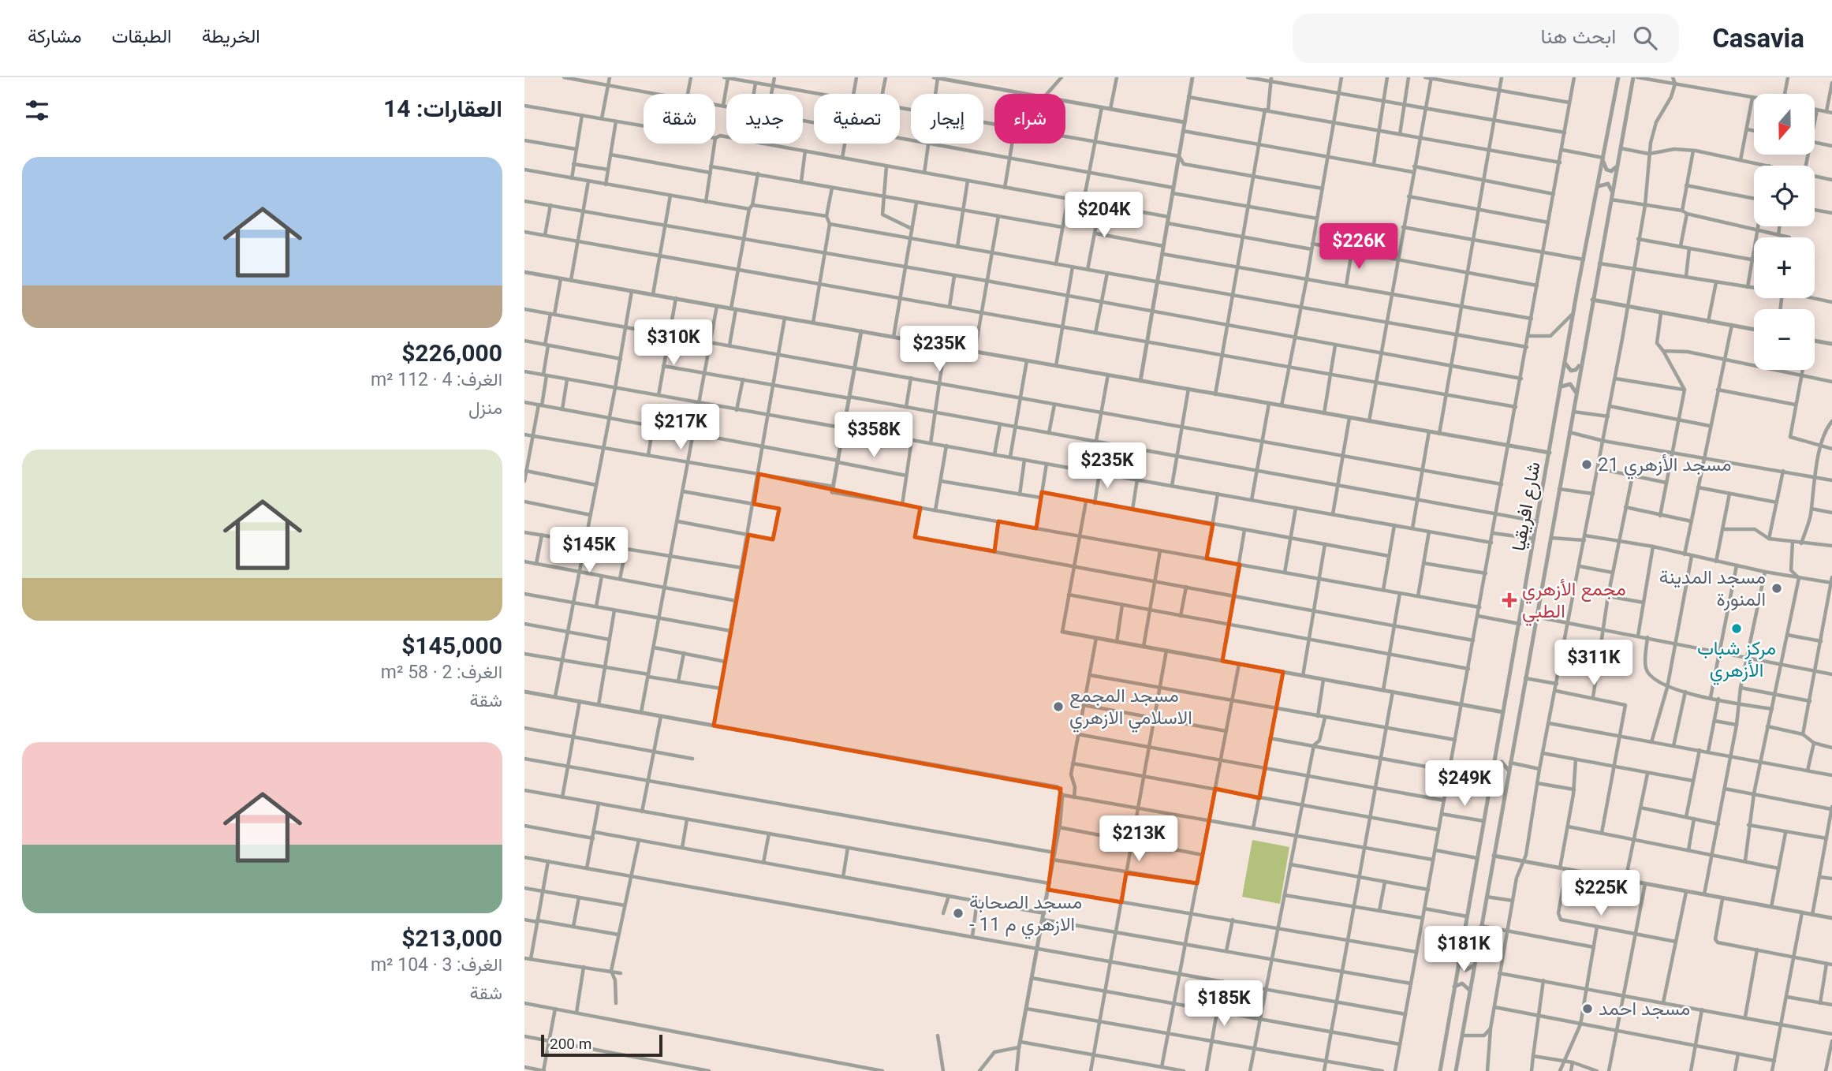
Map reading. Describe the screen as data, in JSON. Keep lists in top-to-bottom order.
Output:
{
  "streets": {
    "street": ["شارع افريقيا"]
  },
  "places": {
    "other": [
      "مسجد الأزهري 21",
      "مسجد المدينة المنورة",
      "مركز شباب الأزهري",
      "مسجد المجمع الاسلامي الازهري",
      "مسجد الصحابة - الازهري م 11",
      "مسجد احمد"
    ],
    "health": ["مجمع الأزهري الطبي"]
  },
  "scale_bar": "200 m",
  "north": "bottom",
  "page": {
    "header": "Casavia",
    "search": "ابحث هنا",
    "nav": ["الخريطة", "الطبقات", "مشاركة"],
    "heading": "العقارات: 14",
    "map_buttons": ["+", "−"],
    "chip": [
      "شراء",
      "إيجار",
      "تصفية",
      "جديد",
      "شقة"
    ],
    "list": [
      {
        "name": "$226,000",
        "note": "الغرف: 4 · 112 m² · منزل"
      },
      {
        "name": "$145,000",
        "note": "الغرف: 2 · 58 m² · شقة"
      },
      {
        "name": "$213,000",
        "note": "الغرف: 3 · 104 m² · شقة"
      }
    ],
    "price": [
      "$204K",
      "$226K",
      "$310K",
      "$235K",
      "$217K",
      "$358K",
      "$235K",
      "$145K",
      "$311K",
      "$249K",
      "$213K",
      "$225K",
      "$181K",
      "$185K"
    ],
    "scale": "200 m"
  }
}
